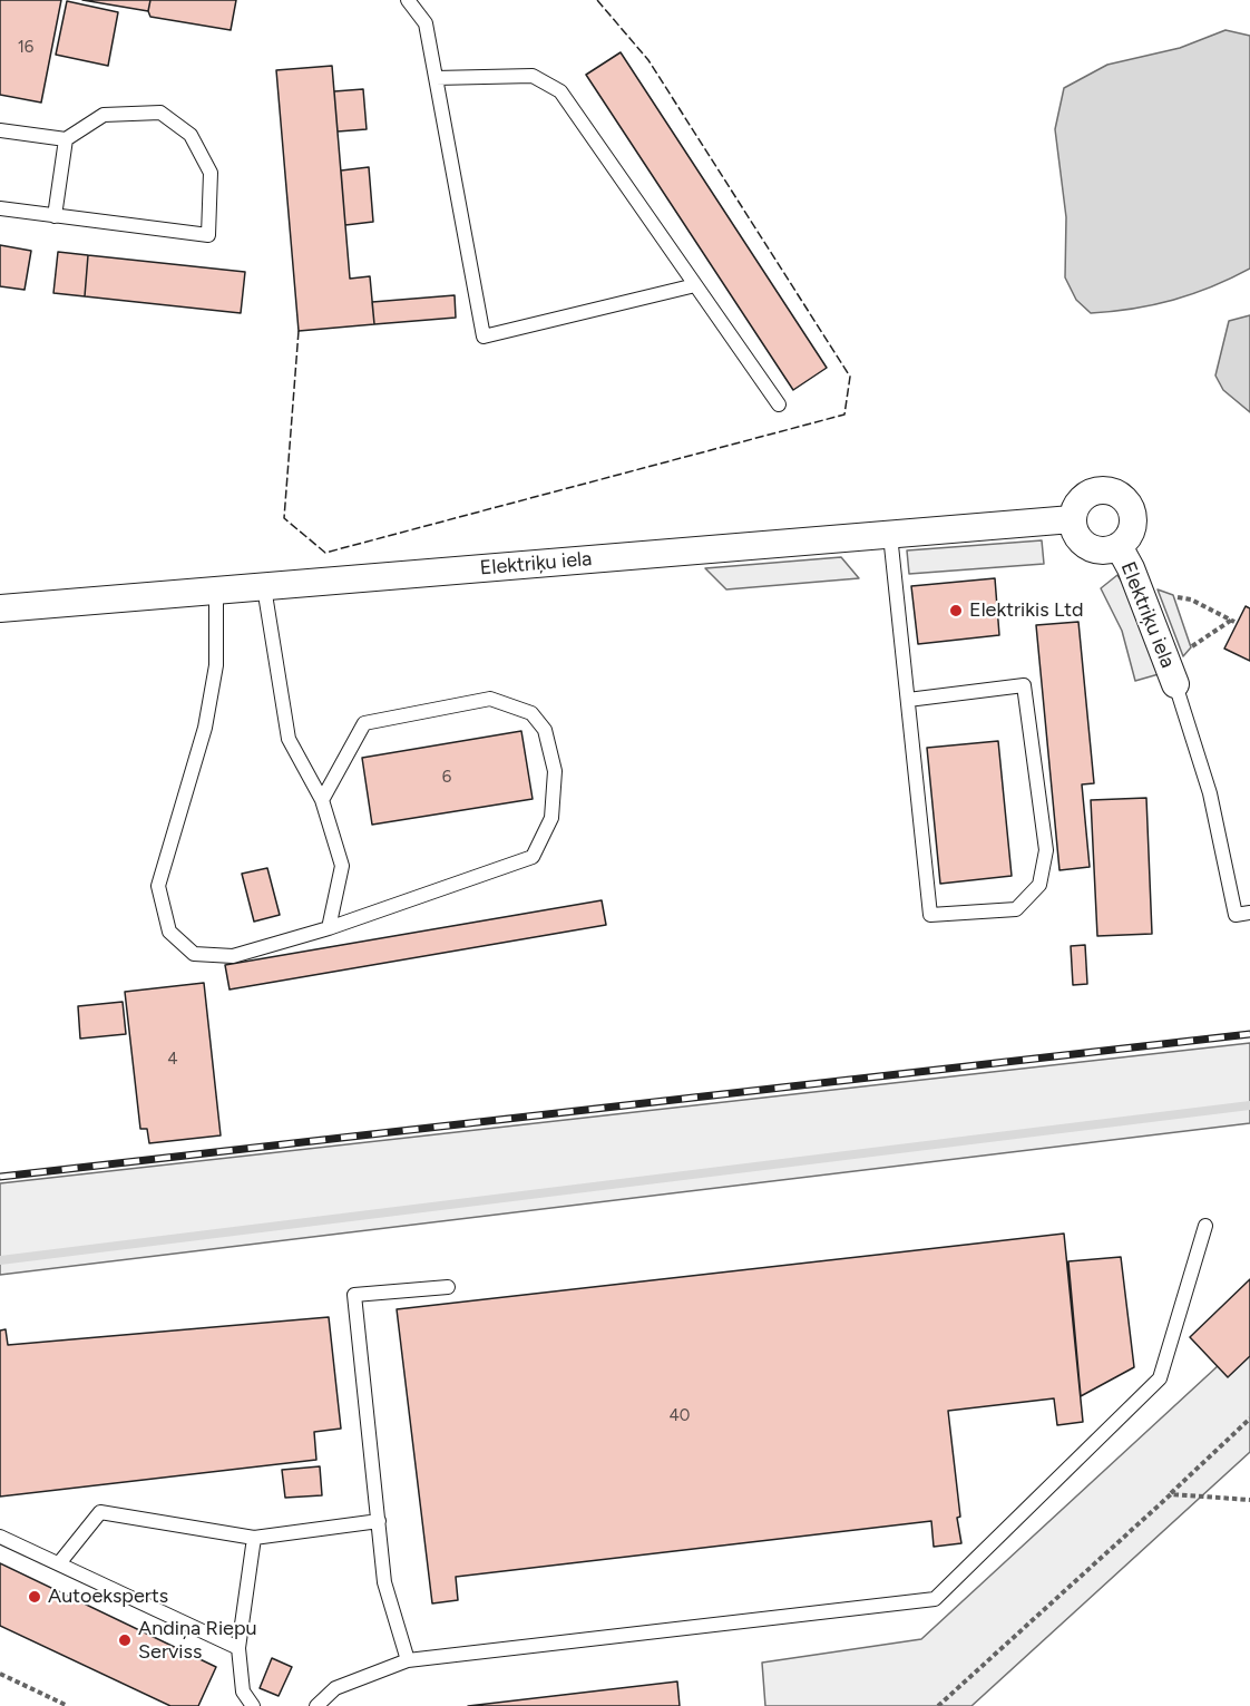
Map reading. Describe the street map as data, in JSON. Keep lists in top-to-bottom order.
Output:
{
  "streets": {
    "street": ["Elektriķu iela"]
  },
  "places": ["Elektrikis Ltd", "Autoeksperts", "Andiņa Riepu Serviss"],
  "house_numbers": [
    "16",
    "6",
    "4",
    "40"
  ]
}
